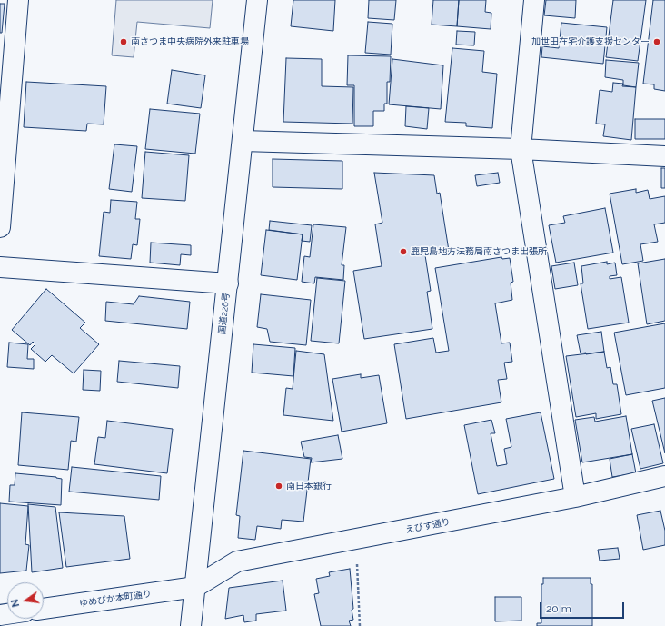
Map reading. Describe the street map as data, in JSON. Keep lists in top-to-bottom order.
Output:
{
  "streets": {
    "main road": ["国道226号", "えびす通り", "ゆめぴか本町通り"]
  },
  "crossings": [
    ["国道226号", "えびす通り"],
    ["国道226号", "ゆめぴか本町通り"],
    ["えびす通り", "ゆめぴか本町通り"]
  ],
  "places": [
    "南さつま中央病院外来駐車場",
    "加世田在宅介護支援センター",
    "鹿児島地方法務局南さつま出張所",
    "南日本銀行"
  ],
  "scale_bar": "20 m",
  "north": "left"
}
